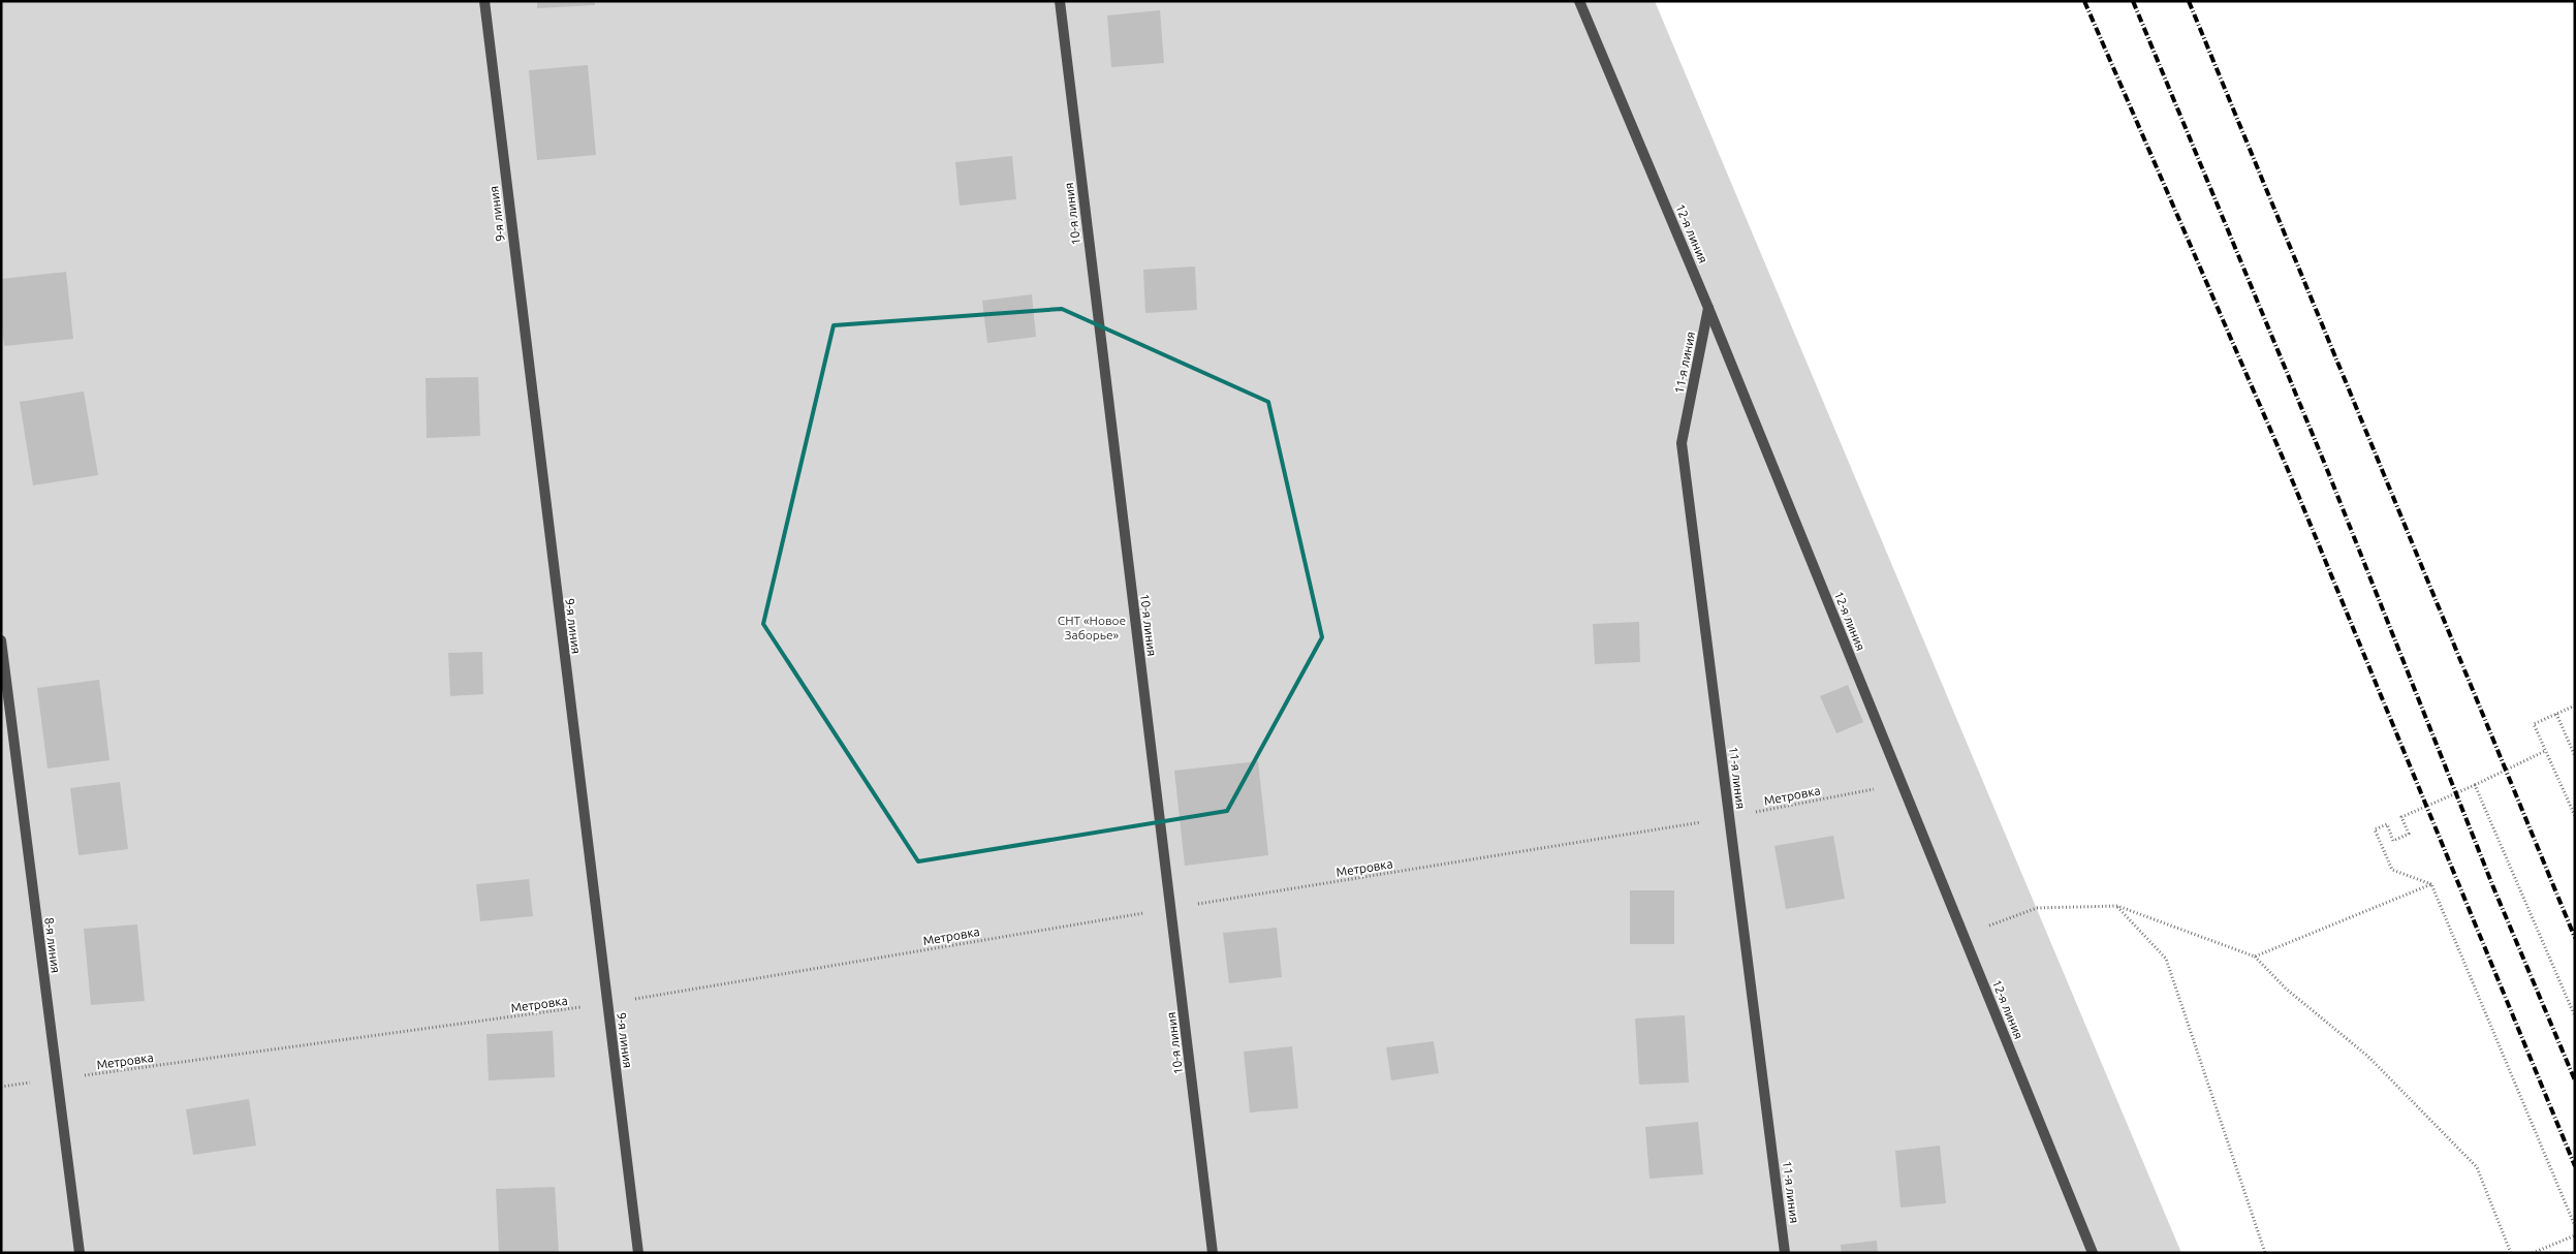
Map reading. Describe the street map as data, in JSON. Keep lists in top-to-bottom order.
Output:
{
  "streets": {
    "street": [
      "9-я линия",
      "10-я линия",
      "12-я линия",
      "11-я линия",
      "8-я линия"
    ],
    "path": ["Метровка"]
  },
  "crossings": [
    ["9-я линия", "Метровка"],
    ["10-я линия", "Метровка"],
    ["12-я линия", "11-я линия"],
    ["12-я линия", "Метровка"],
    ["11-я линия", "Метровка"],
    ["Метровка", "8-я линия"]
  ],
  "parks": ["СНТ «Новое Заборье»"]
}
